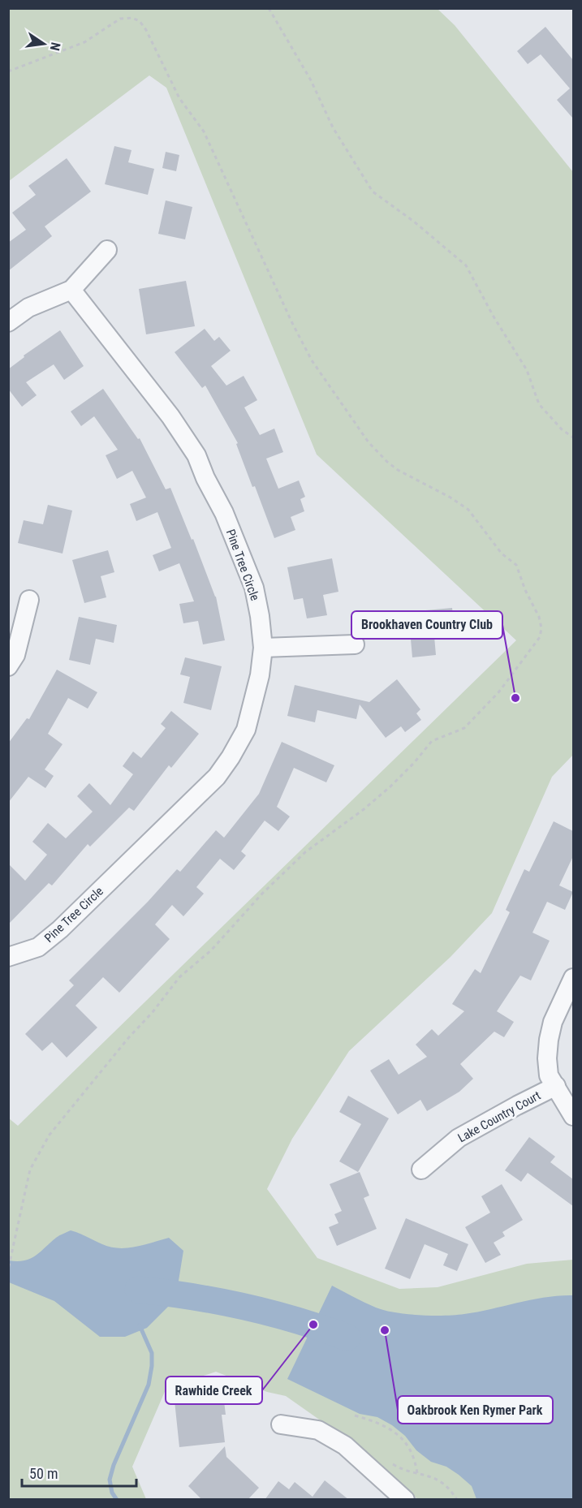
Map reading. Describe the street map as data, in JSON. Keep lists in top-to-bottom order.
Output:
{
  "streets": {
    "street": ["Pine Tree Circle", "Lake Country Court"]
  },
  "places": ["Brookhaven Country Club", "Rawhide Creek", "Oakbrook Ken Rymer Park"],
  "scale_bar": "50 m",
  "north": "right"
}
